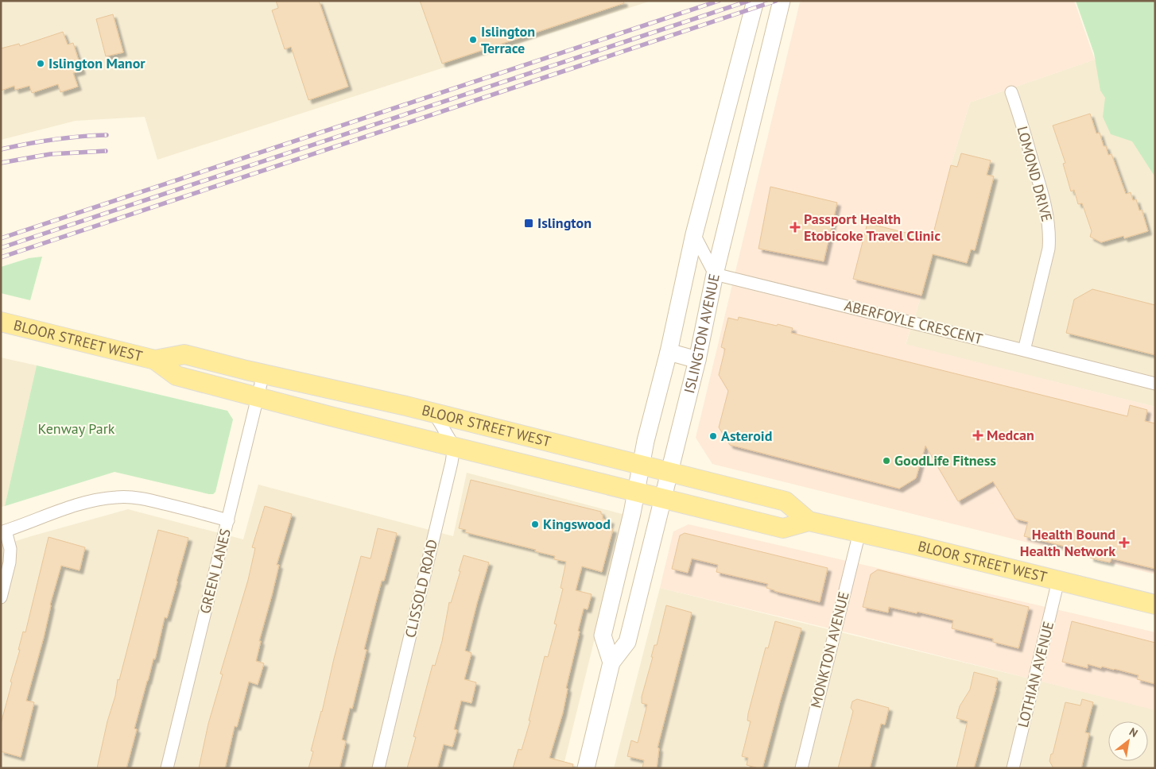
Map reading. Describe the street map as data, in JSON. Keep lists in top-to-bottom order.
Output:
{
  "streets": {
    "main road": ["ISLINGTON AVENUE", "BLOOR STREET WEST"],
    "street": [
      "LOMOND DRIVE",
      "ABERFOYLE CRESCENT",
      "GREEN LANES",
      "CLISSOLD ROAD",
      "MONKTON AVENUE",
      "LOTHIAN AVENUE"
    ]
  },
  "crossings": [
    ["LOMOND DRIVE", "ABERFOYLE CRESCENT"],
    ["ABERFOYLE CRESCENT", "ISLINGTON AVENUE"],
    ["ISLINGTON AVENUE", "BLOOR STREET WEST"],
    ["BLOOR STREET WEST", "GREEN LANES"],
    ["BLOOR STREET WEST", "CLISSOLD ROAD"],
    ["BLOOR STREET WEST", "MONKTON AVENUE"],
    ["BLOOR STREET WEST", "LOTHIAN AVENUE"]
  ],
  "parks": ["Kenway Park"],
  "places": {
    "other": [
      "Islington Terrace",
      "Islington Manor",
      "Asteroid",
      "GoodLife Fitness",
      "Kingswood"
    ],
    "transit": ["Islington"],
    "health": ["Passport Health Etobicoke Travel Clinic", "Medcan", "Health Bound Health Network"]
  },
  "north": "top right"
}
